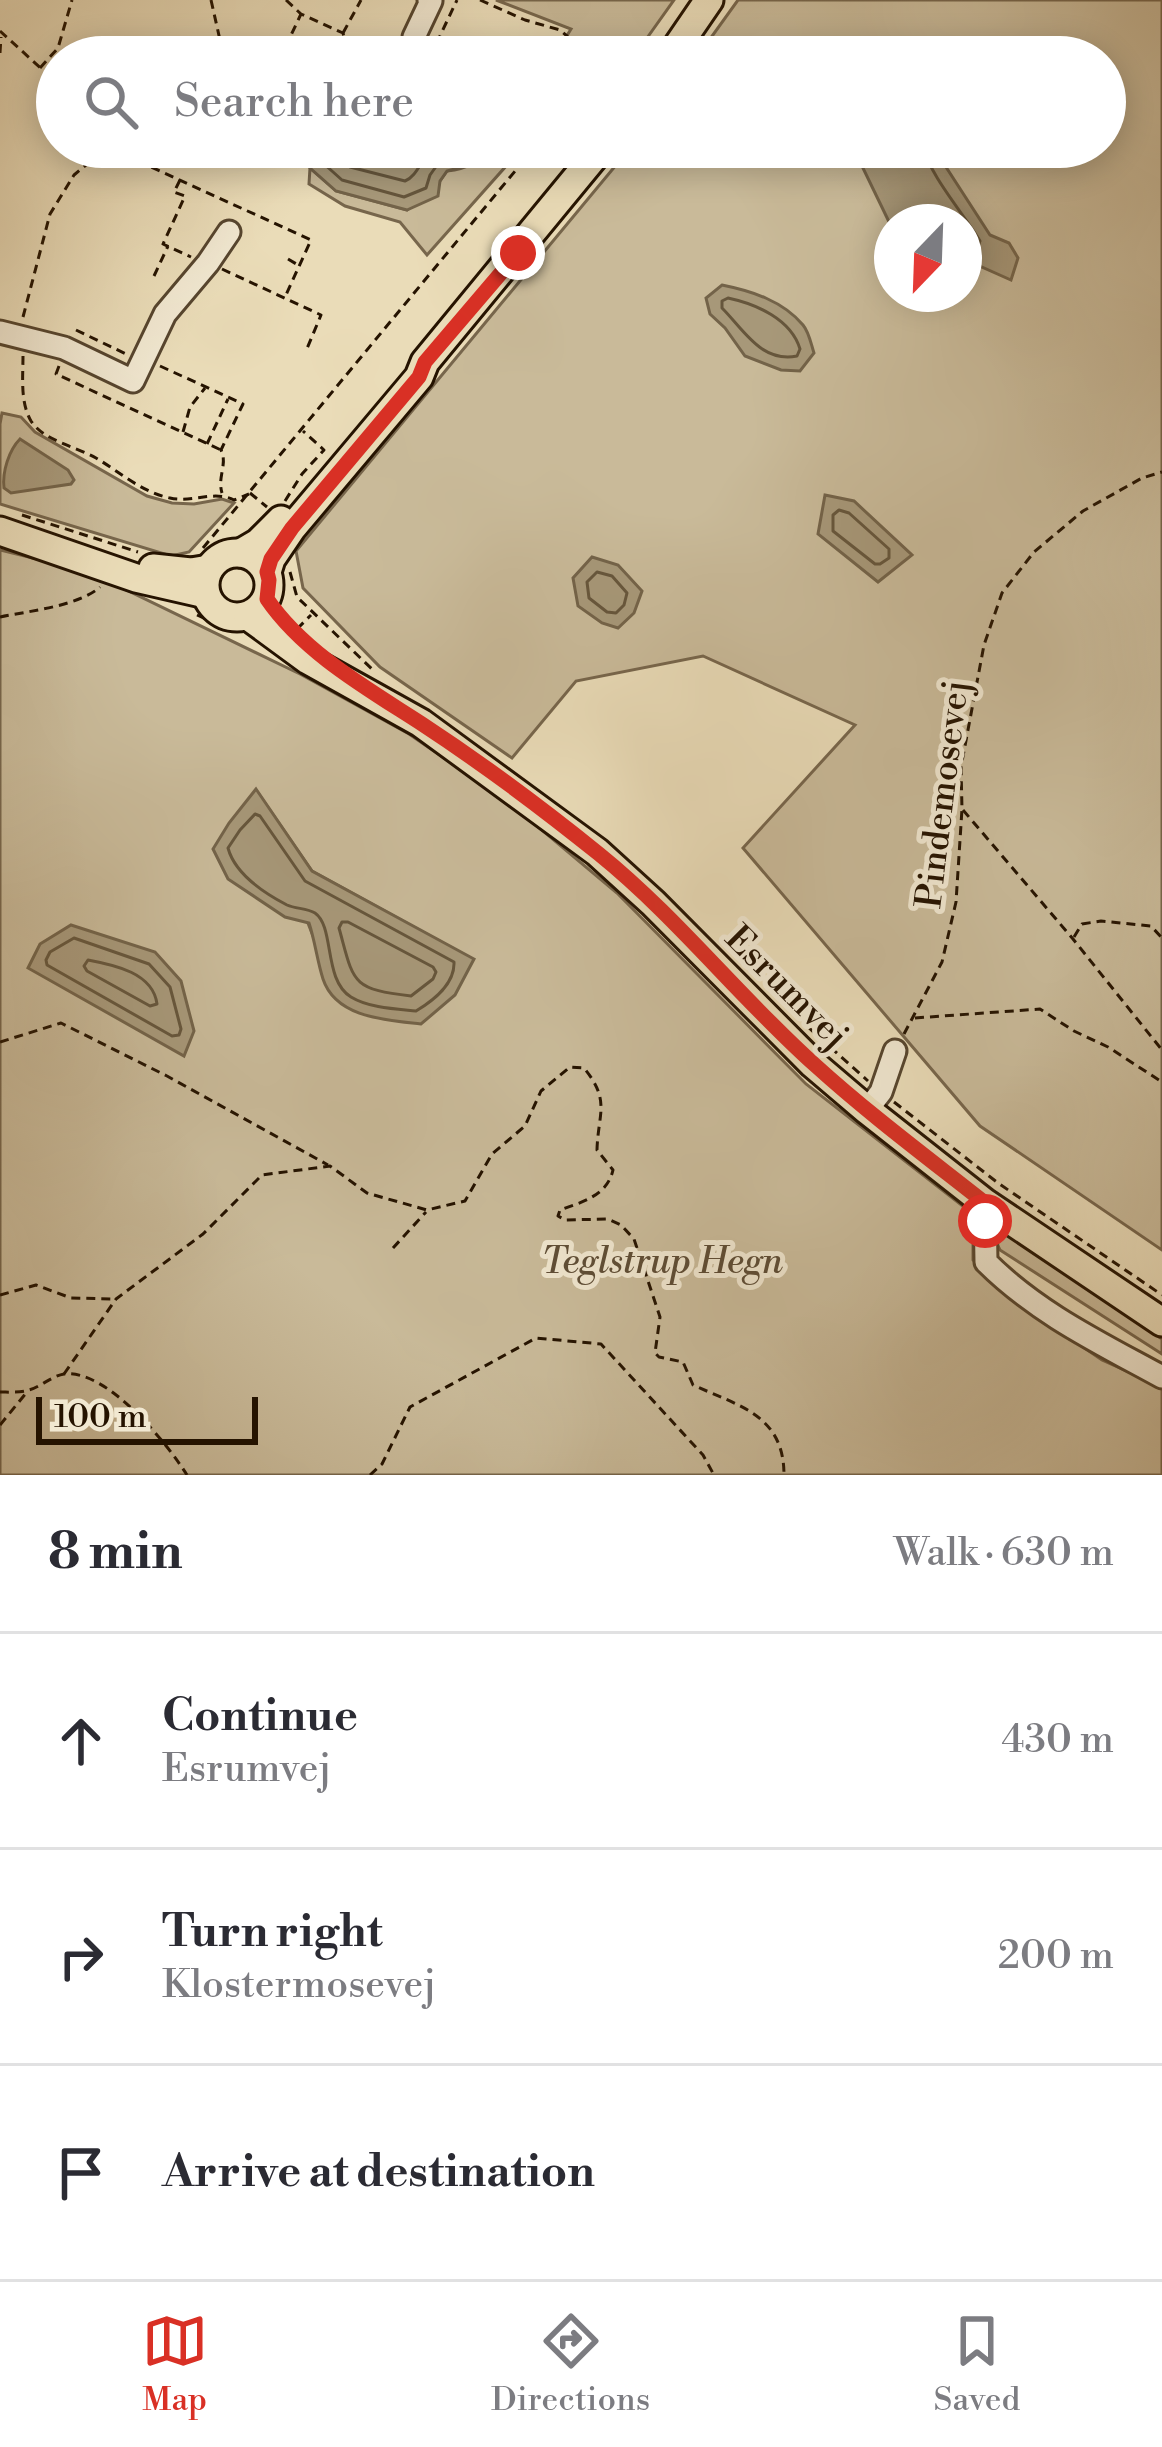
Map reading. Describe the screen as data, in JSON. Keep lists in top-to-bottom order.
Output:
{
  "streets": {
    "main road": ["Esrumvej"],
    "path": ["Pindemosevej"]
  },
  "parks": ["Teglstrup Hegn"],
  "scale_bar": "100 m",
  "north": "bottom left",
  "page": {
    "search": "Search here",
    "scale": "100 m",
    "heading": ["8 min", "Walk · 630 m"],
    "list": [
      ["Continue", "Esrumvej", "430 m"],
      ["Turn right", "Klostermosevej", "200 m"],
      "Arrive at destination"
    ],
    "nav": ["Map", "Directions", "Saved"]
  }
}
